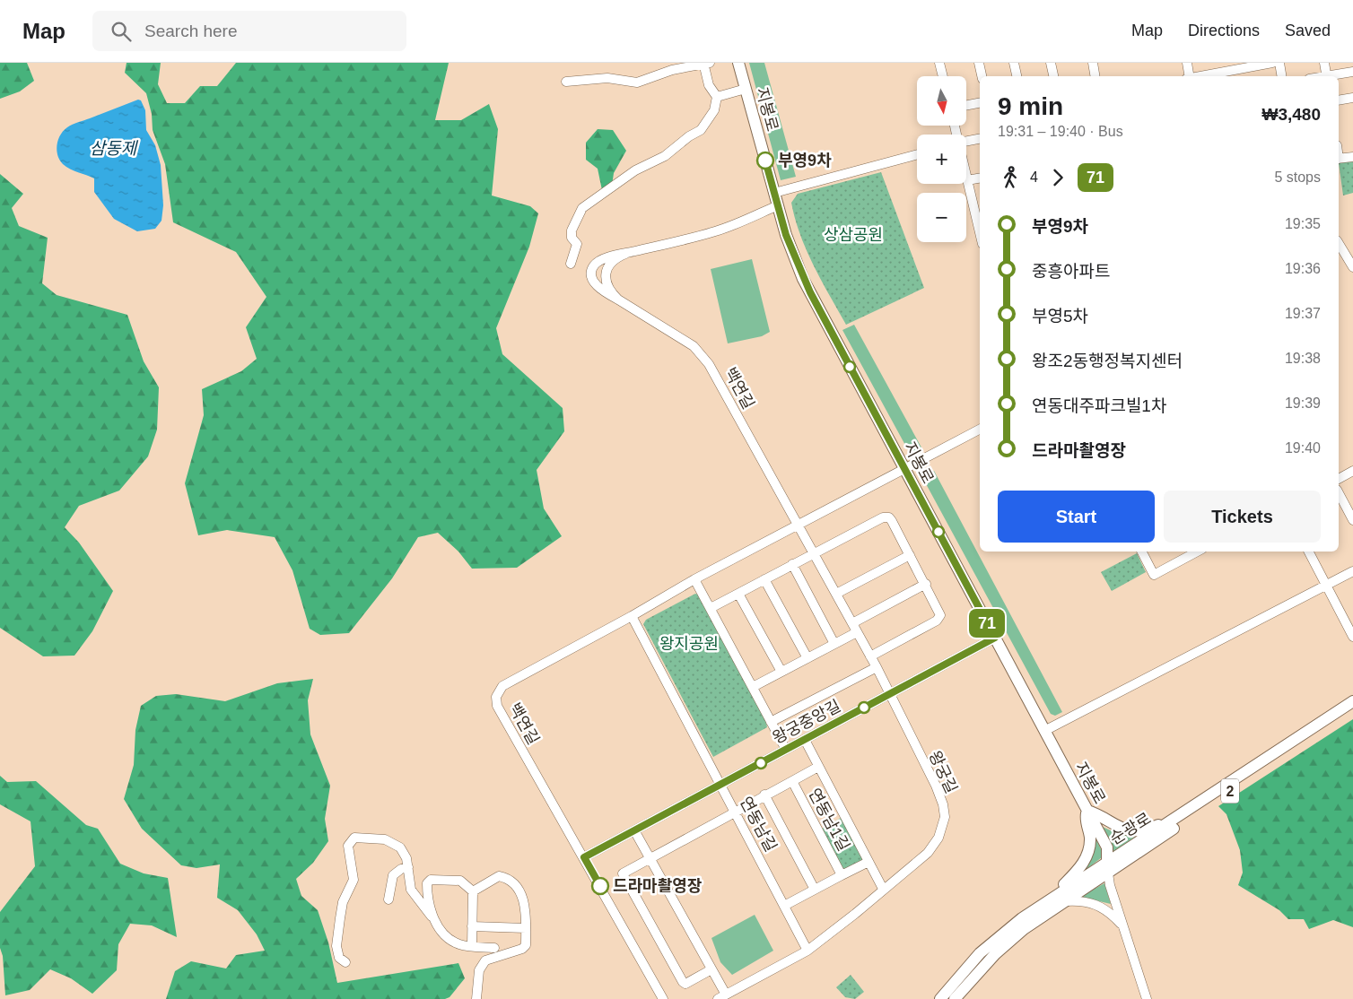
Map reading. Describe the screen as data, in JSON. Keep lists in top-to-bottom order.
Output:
{
  "streets": {
    "main road": ["지봉로", "2", "순광로"],
    "street": [
      "백연길",
      "왕궁중앙길",
      "왕궁길",
      "연동남1길",
      "연동남길"
    ]
  },
  "crossings": [
    ["지봉로", "백연길"],
    ["지봉로", "왕궁중앙길"],
    ["지봉로", "순광로"],
    ["백연길", "왕궁중앙길"],
    ["백연길", "왕궁길"],
    ["백연길", "연동남길"],
    ["왕궁중앙길", "왕궁길"],
    ["왕궁중앙길", "연동남1길"],
    ["왕궁중앙길", "연동남길"],
    ["왕궁길", "연동남1길"],
    ["왕궁길", "연동남길"],
    ["연동남1길", "연동남길"]
  ],
  "water": ["삼동제"],
  "parks": ["상삼공원", "왕지공원"],
  "places": ["부영9차", "드라마촬영장"],
  "lines": ["bus line 71"],
  "north": "bottom",
  "page": {
    "header": "Map",
    "search": "Search here",
    "nav": ["Map", "Directions", "Saved"],
    "on_map": "71",
    "map_buttons": ["+", "−"],
    "heading": ["9 min", "19:31 – 19:40 · Bus", "₩3,480"],
    "legs": ["4", "71", "5 stops"],
    "list": [
      {
        "name": "부영9차",
        "value": "19:35"
      },
      {
        "name": "중흥아파트",
        "value": "19:36"
      },
      {
        "name": "부영5차",
        "value": "19:37"
      },
      {
        "name": "왕조2동행정복지센터",
        "value": "19:38"
      },
      {
        "name": "연동대주파크빌1차",
        "value": "19:39"
      },
      {
        "name": "드라마촬영장",
        "value": "19:40"
      }
    ],
    "buttons": ["Start", "Tickets"]
  }
}
